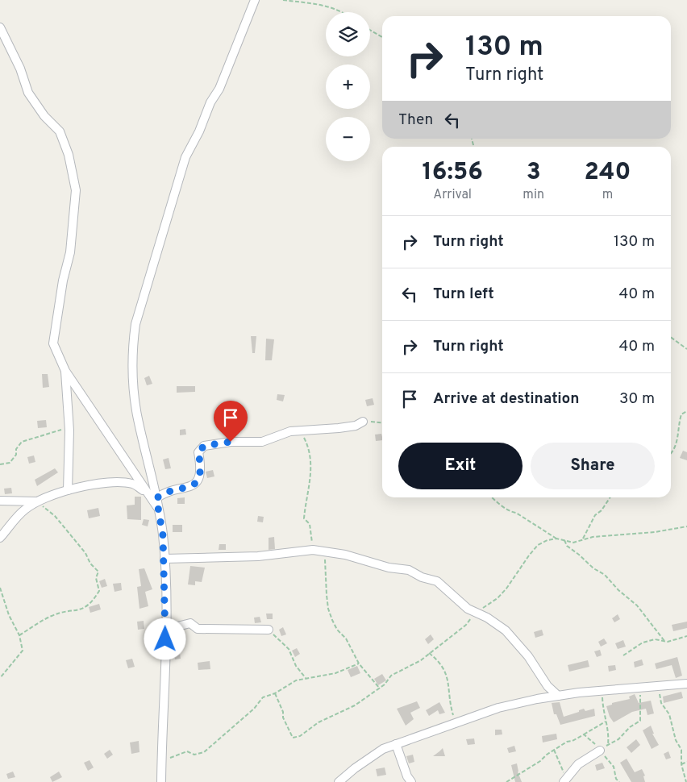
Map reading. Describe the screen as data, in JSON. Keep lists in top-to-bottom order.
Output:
{
  "page": {
    "map_buttons": ["+", "−"],
    "turn": ["130 m", "Turn right"],
    "then": "Then",
    "eta": [
      "16:56",
      "Arrival",
      "3",
      "min",
      "240",
      "m"
    ],
    "list": [
      {
        "name": "Turn right",
        "value": "130 m"
      },
      {
        "name": "Turn left",
        "value": "40 m"
      },
      {
        "name": "Turn right",
        "value": "40 m"
      },
      {
        "name": "Arrive at destination",
        "value": "30 m"
      }
    ],
    "buttons": ["Exit", "Share"]
  }
}
